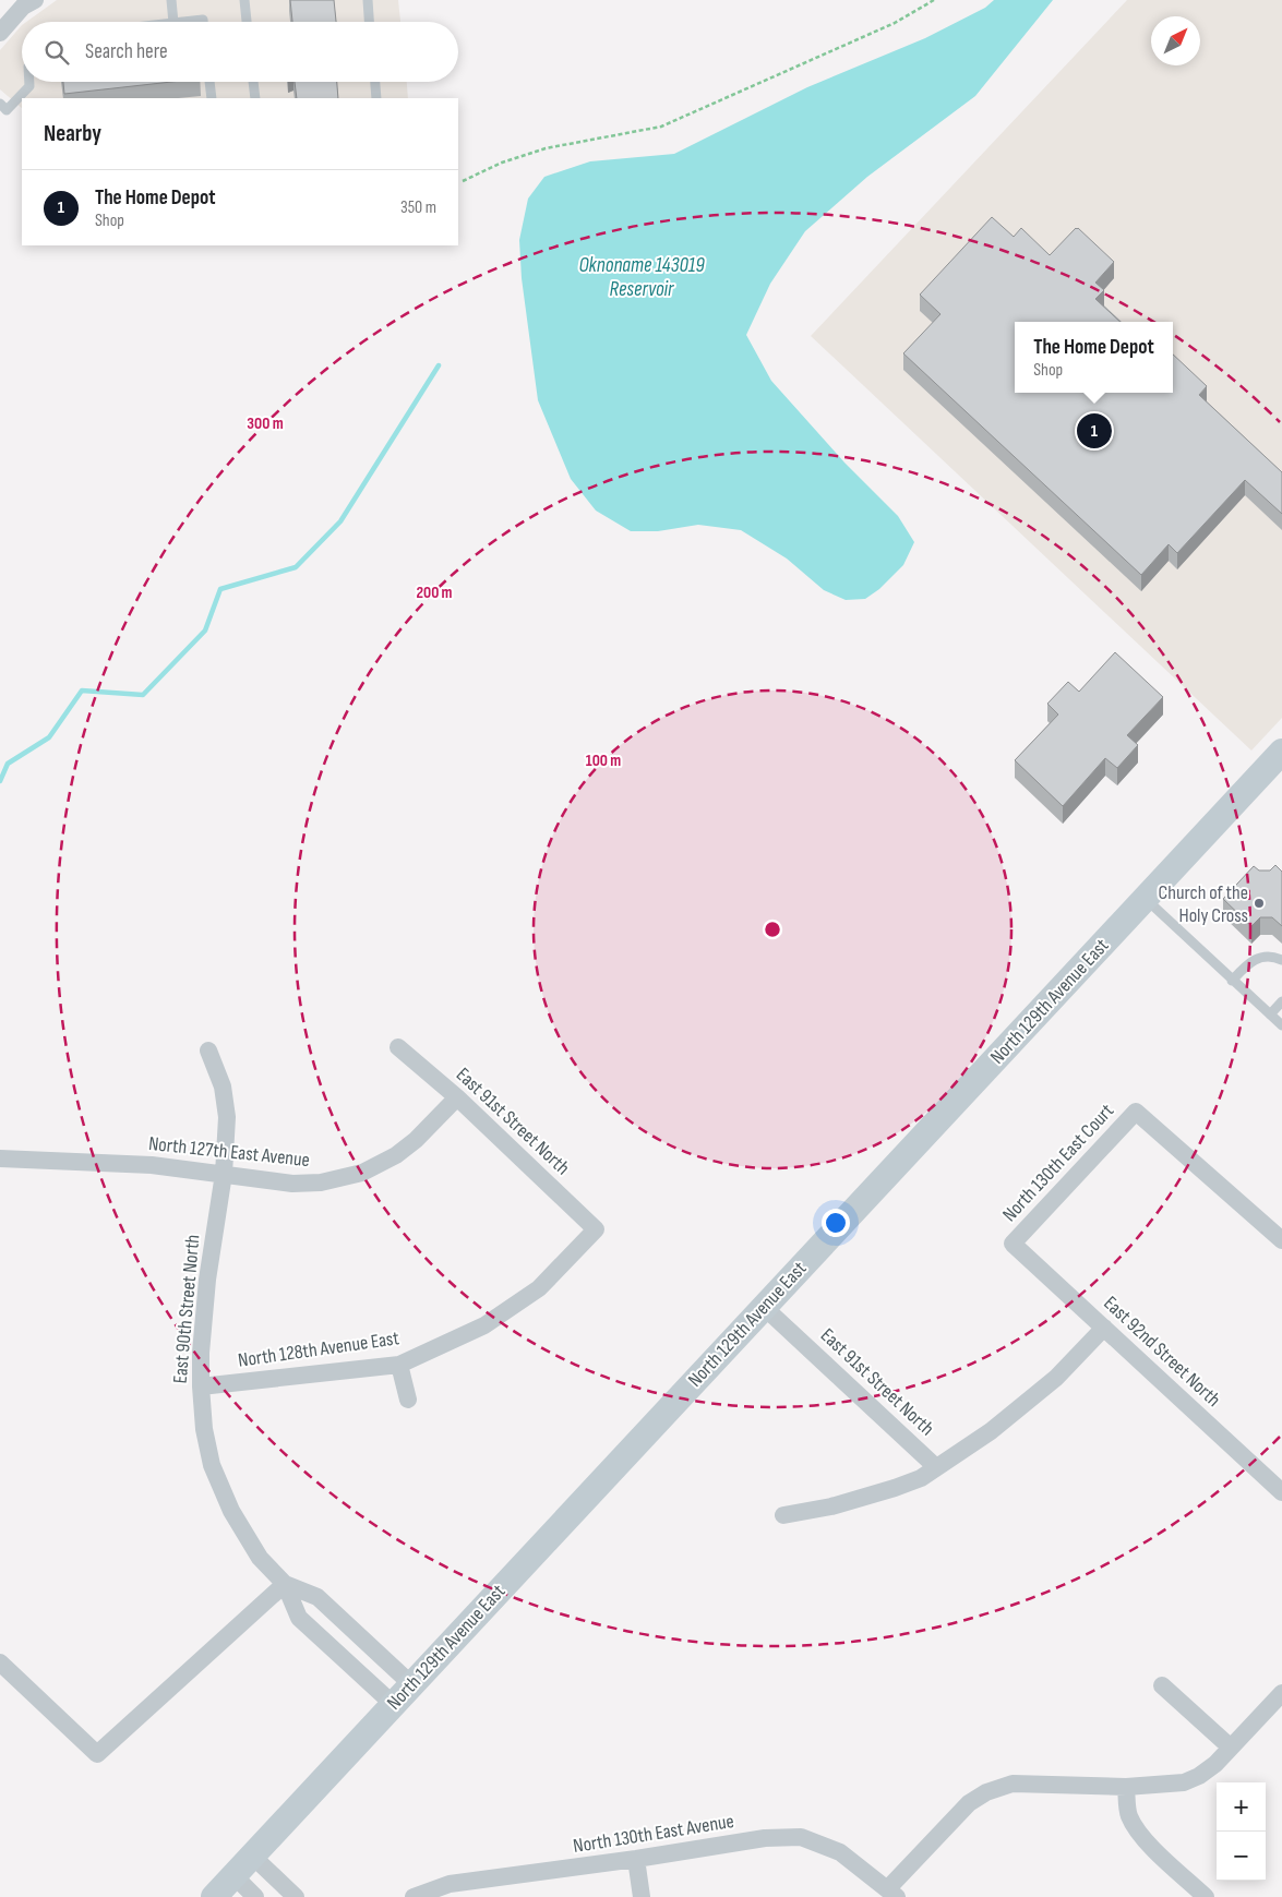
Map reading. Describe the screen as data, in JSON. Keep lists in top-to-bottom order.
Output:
{
  "streets": {
    "main road": ["North 129th Avenue East"],
    "street": [
      "East 91st Street North",
      "North 127th East Avenue",
      "North 130th East Court",
      "East 90th Street North",
      "North 128th Avenue East",
      "East 92nd Street North",
      "North 130th East Avenue"
    ]
  },
  "crossings": [
    ["North 129th Avenue East", "East 91st Street North"],
    ["North 129th Avenue East", "East 90th Street North"],
    ["East 91st Street North", "North 127th East Avenue"],
    ["East 91st Street North", "North 128th Avenue East"],
    ["North 127th East Avenue", "East 90th Street North"],
    ["North 130th East Court", "East 92nd Street North"],
    ["East 90th Street North", "North 128th Avenue East"]
  ],
  "water": ["Oknoname 143019 Reservoir"],
  "places": ["Church of the Holy Cross"],
  "north": "top right",
  "page": {
    "search": "Search here",
    "heading": "Nearby",
    "list": [
      {
        "mark": "1",
        "name": "The Home Depot",
        "note": "Shop",
        "value": "350 m"
      }
    ],
    "popup": ["The Home Depot", "Shop"],
    "pins": "1",
    "map_buttons": ["+", "−"]
  },
  "rings": ["300 m", "200 m", "100 m"]
}
